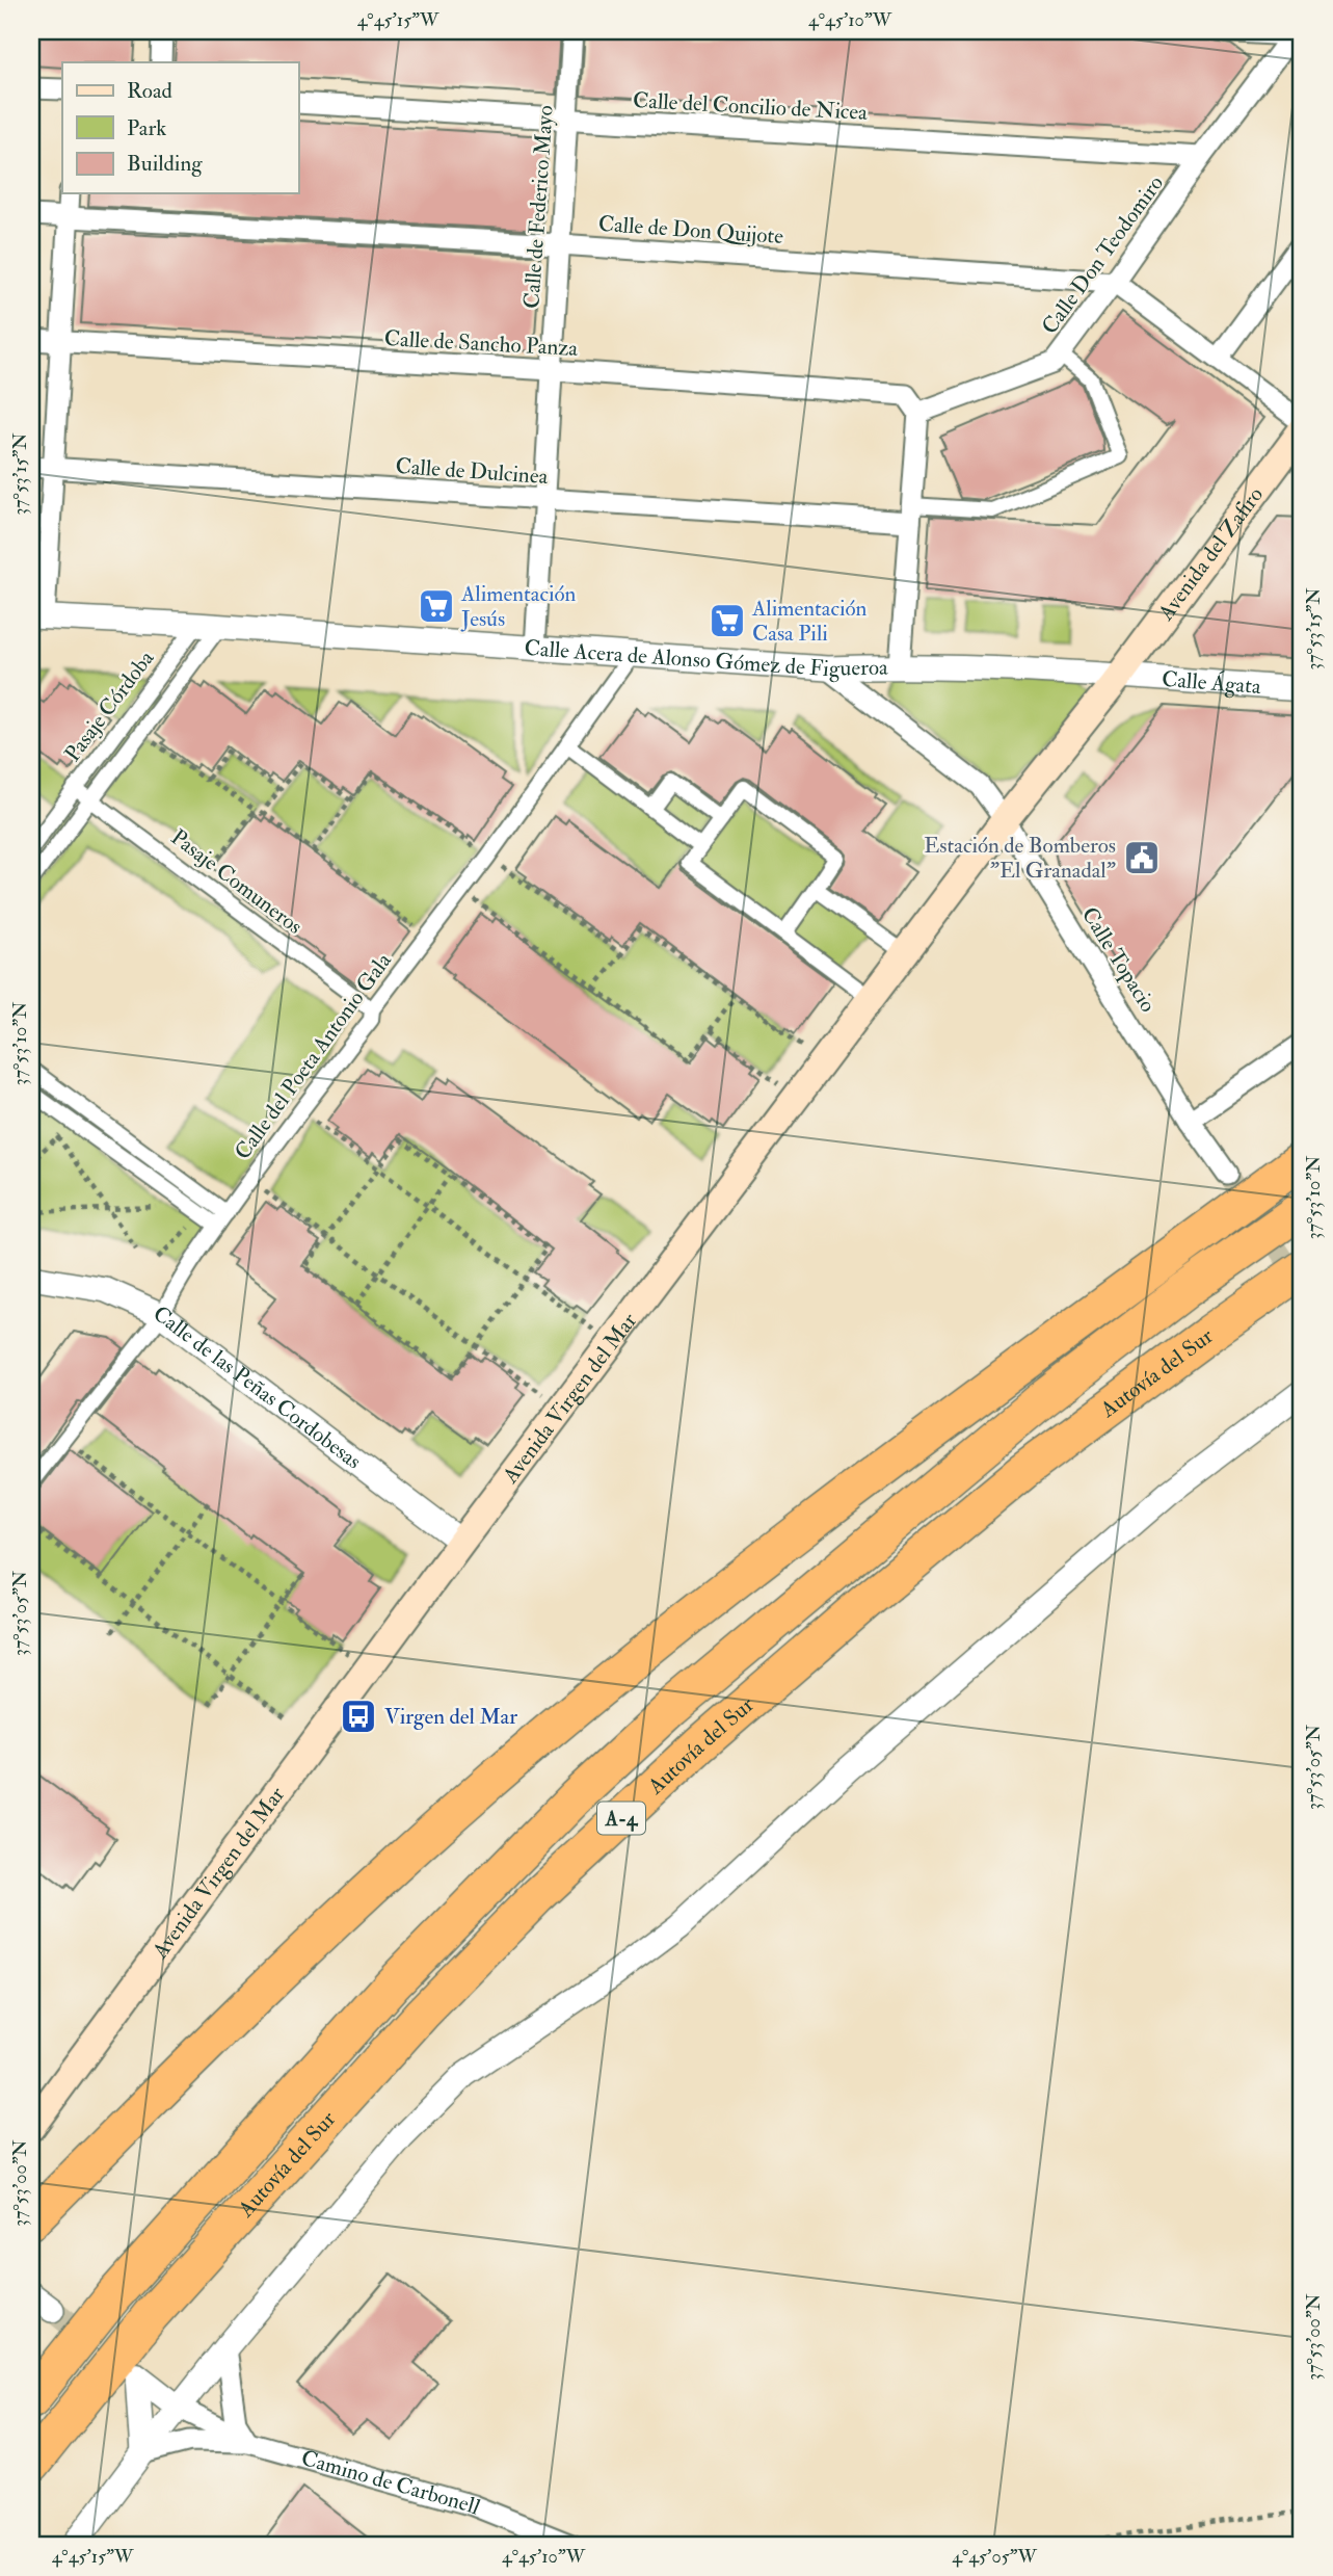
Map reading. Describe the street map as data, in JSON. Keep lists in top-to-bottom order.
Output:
{
  "streets": {
    "highway": ["Autovía del Sur", "A-4"],
    "main road": ["Avenida del Zafiro", "Avenida Virgen del Mar"],
    "street": [
      "Calle del Concilio de Nicea",
      "Calle de Federico Mayo",
      "Calle de Don Quijote",
      "Calle Don Teodomiro",
      "Calle de Sancho Panza",
      "Calle de Dulcinea",
      "Calle Acera de Alonso Gómez de Figueroa",
      "Calle Ágata",
      "Pasaje Córdoba",
      "Pasaje Comuneros",
      "Calle Topacio",
      "Calle del Poeta Antonio Gala",
      "Calle de las Peñas Cordobesas",
      "Camino de Carbonell"
    ]
  },
  "crossings": [
    ["Calle del Concilio de Nicea", "Calle de Federico Mayo"],
    ["Calle del Concilio de Nicea", "Calle Don Teodomiro"],
    ["Calle de Federico Mayo", "Calle de Don Quijote"],
    ["Calle de Federico Mayo", "Calle de Sancho Panza"],
    ["Calle de Federico Mayo", "Calle de Dulcinea"],
    ["Calle de Federico Mayo", "Calle Acera de Alonso Gómez de Figueroa"],
    ["Calle de Don Quijote", "Calle Don Teodomiro"],
    ["Calle Don Teodomiro", "Calle de Sancho Panza"],
    ["Avenida del Zafiro", "Calle Acera de Alonso Gómez de Figueroa"],
    ["Avenida del Zafiro", "Calle Ágata"],
    ["Avenida del Zafiro", "Avenida Virgen del Mar"],
    ["Calle Acera de Alonso Gómez de Figueroa", "Calle Ágata"],
    ["Calle Acera de Alonso Gómez de Figueroa", "Pasaje Córdoba"],
    ["Calle Acera de Alonso Gómez de Figueroa", "Calle Topacio"],
    ["Calle Acera de Alonso Gómez de Figueroa", "Calle del Poeta Antonio Gala"],
    ["Calle Acera de Alonso Gómez de Figueroa", "Avenida Virgen del Mar"],
    ["Calle Ágata", "Avenida Virgen del Mar"],
    ["Pasaje Córdoba", "Pasaje Comuneros"],
    ["Pasaje Comuneros", "Calle del Poeta Antonio Gala"],
    ["Calle Topacio", "Avenida Virgen del Mar"],
    ["Calle del Poeta Antonio Gala", "Calle de las Peñas Cordobesas"],
    ["Calle de las Peñas Cordobesas", "Avenida Virgen del Mar"]
  ],
  "places": {
    "supermarket": ["Alimentación Jesús", "Alimentación Casa Pili"],
    "public building": ["Estación de Bomberos \"El Granadal\""],
    "bus stop": ["Virgen del Mar"]
  },
  "legend": ["Road", "Park", "Building"],
  "coordinates": [
    "4°45'15\"W",
    "4°45'10\"W",
    "37°53'15\"N",
    "37°53'10\"N",
    "37°53'05\"N",
    "37°53'00\"N",
    "4°45'05\"W"
  ]
}
